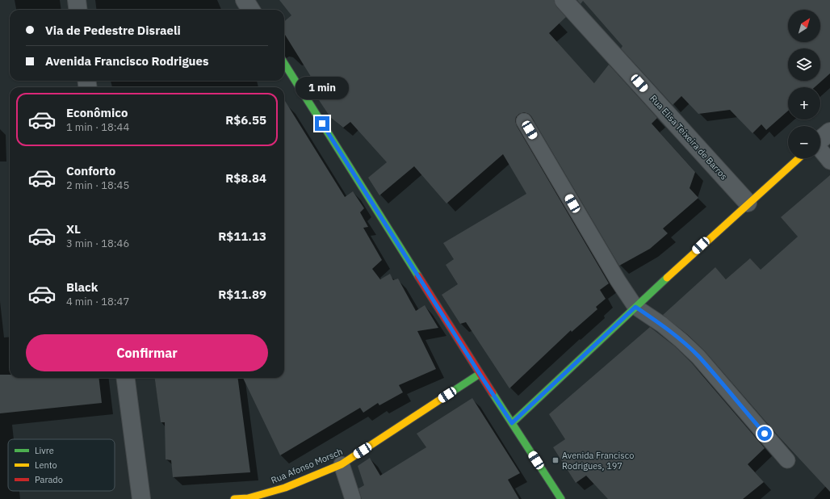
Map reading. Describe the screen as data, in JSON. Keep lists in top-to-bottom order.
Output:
{
  "streets": {
    "street": ["Rua Elisa Teixeira de Barros", "Rua Afonso Morsch"]
  },
  "places": {
    "transit": ["Avenida Francisco Rodrigues, 197"]
  },
  "legend": ["Livre", "Lento", "Parado"],
  "north": "top right",
  "page": {
    "map_buttons": ["+", "−"],
    "banner": ["Via de Pedestre Disraeli", "Avenida Francisco Rodrigues"],
    "bubble": "1 min",
    "list": [
      {
        "name": "Econômico",
        "note": "1 min · 18:44",
        "value": "R$6.55"
      },
      {
        "name": "Conforto",
        "note": "2 min · 18:45",
        "value": "R$8.84"
      },
      {
        "name": "XL",
        "note": "3 min · 18:46",
        "value": "R$11.13"
      },
      {
        "name": "Black",
        "note": "4 min · 18:47",
        "value": "R$11.89"
      }
    ],
    "buttons": "Confirmar"
  }
}
